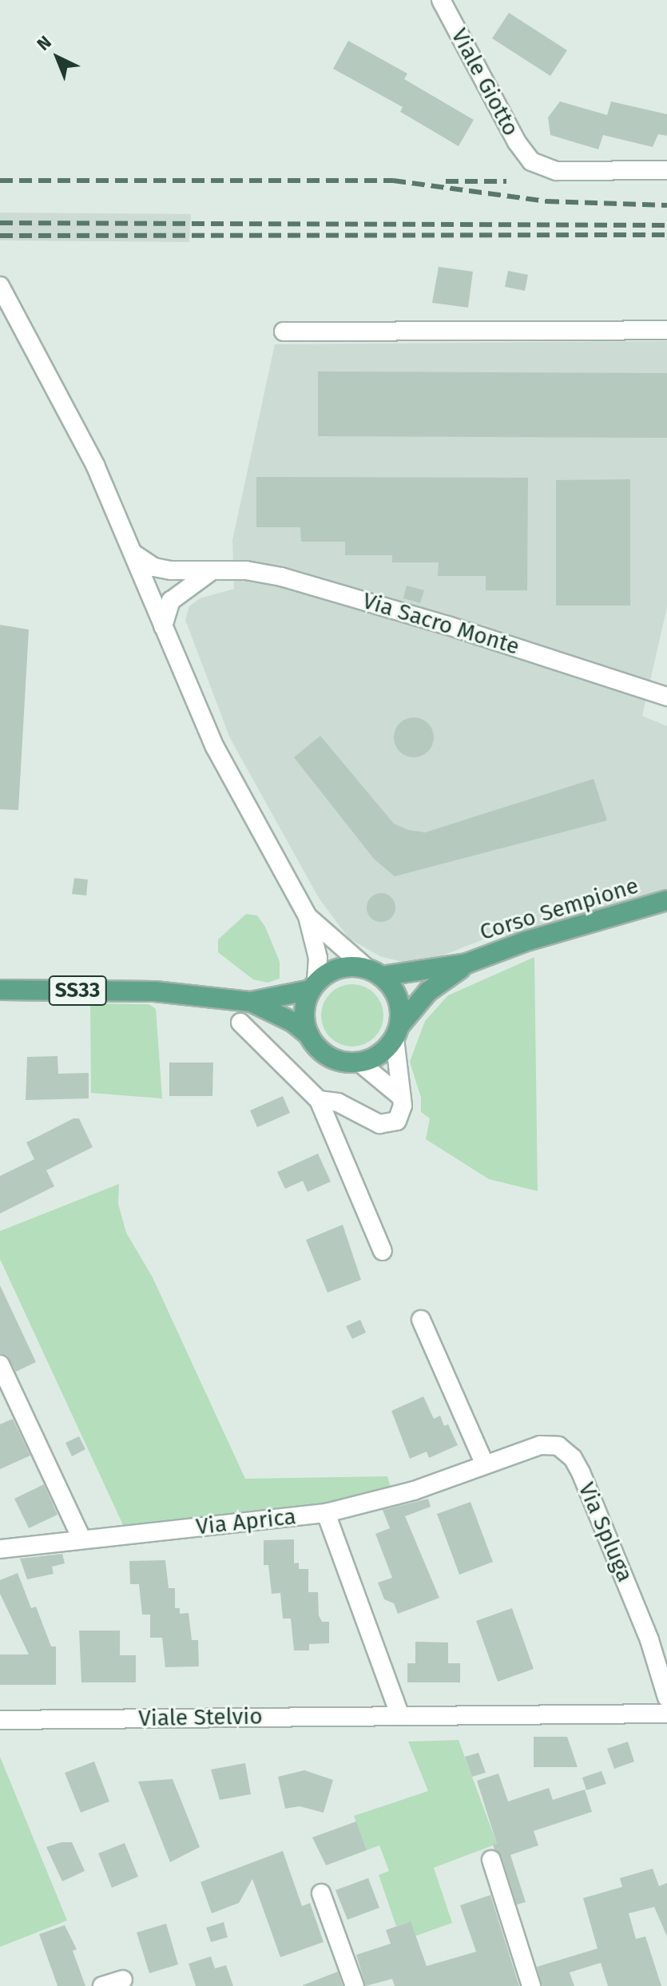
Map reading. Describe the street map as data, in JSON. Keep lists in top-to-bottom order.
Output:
{
  "streets": {
    "main road": ["Corso Sempione", "SS33"],
    "street": [
      "Viale Giotto",
      "Via Sacro Monte",
      "Via Aprica",
      "Via Spluga",
      "Viale Stelvio"
    ]
  },
  "crossings": [
    ["Corso Sempione", "SS33"],
    ["Via Aprica", "Via Spluga"]
  ],
  "north": "top left"
}
